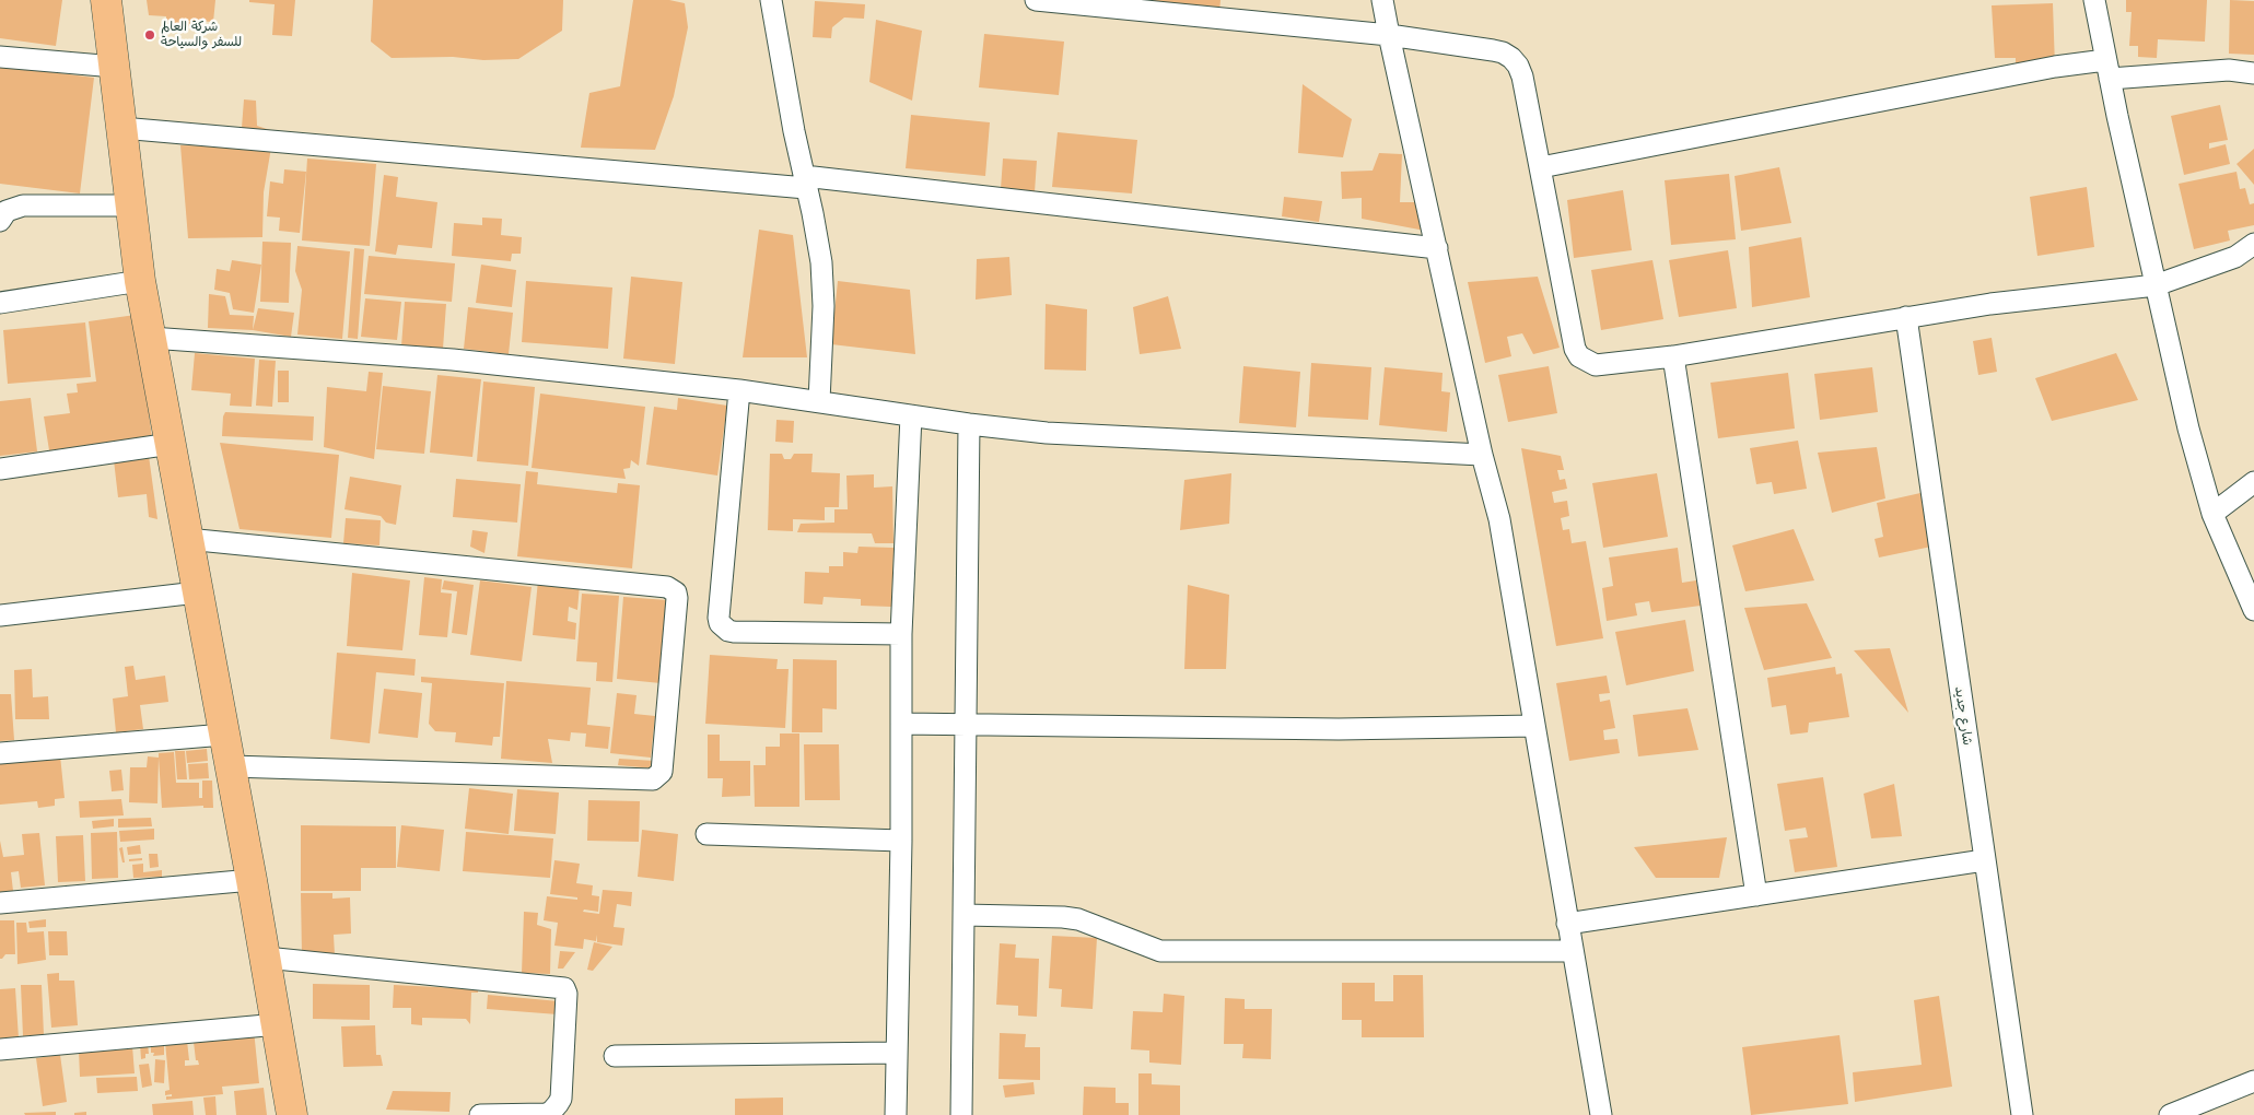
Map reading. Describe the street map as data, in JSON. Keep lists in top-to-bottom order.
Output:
{
  "streets": {
    "street": ["شارع جديد"]
  },
  "places": ["شركة العالم للسفر والسياحة"]
}
